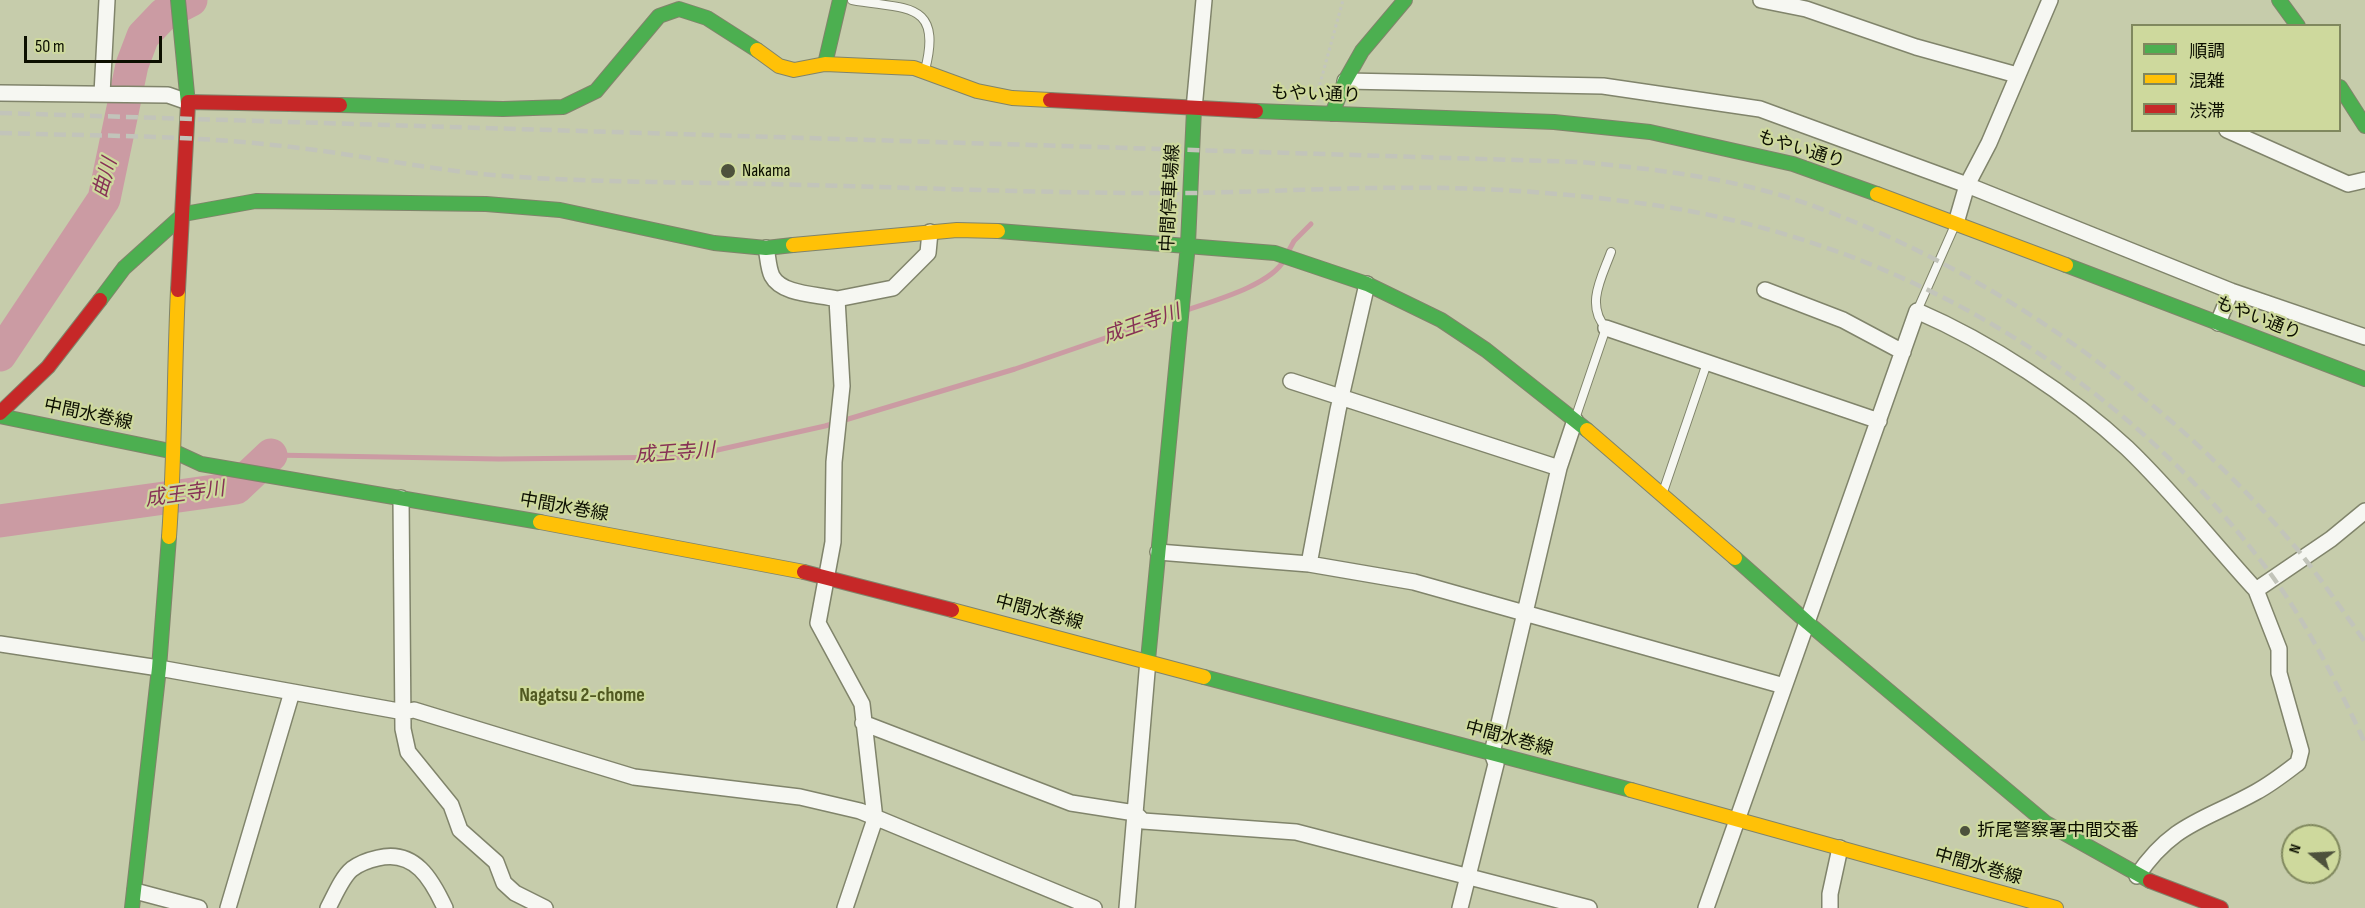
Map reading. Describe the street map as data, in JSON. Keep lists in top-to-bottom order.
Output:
{
  "streets": {
    "street": ["もやい通り", "中間停車場線", "中間水巻線"]
  },
  "crossings": [
    ["もやい通り", "中間停車場線"],
    ["中間停車場線", "中間水巻線"]
  ],
  "districts": ["Nagatsu 2-chome"],
  "water": ["曲川", "成王寺川"],
  "places": ["Nakama", "折尾警察署中間交番"],
  "legend": ["順調", "混雑", "渋滞"],
  "scale_bar": "50 m",
  "north": "left"
}
